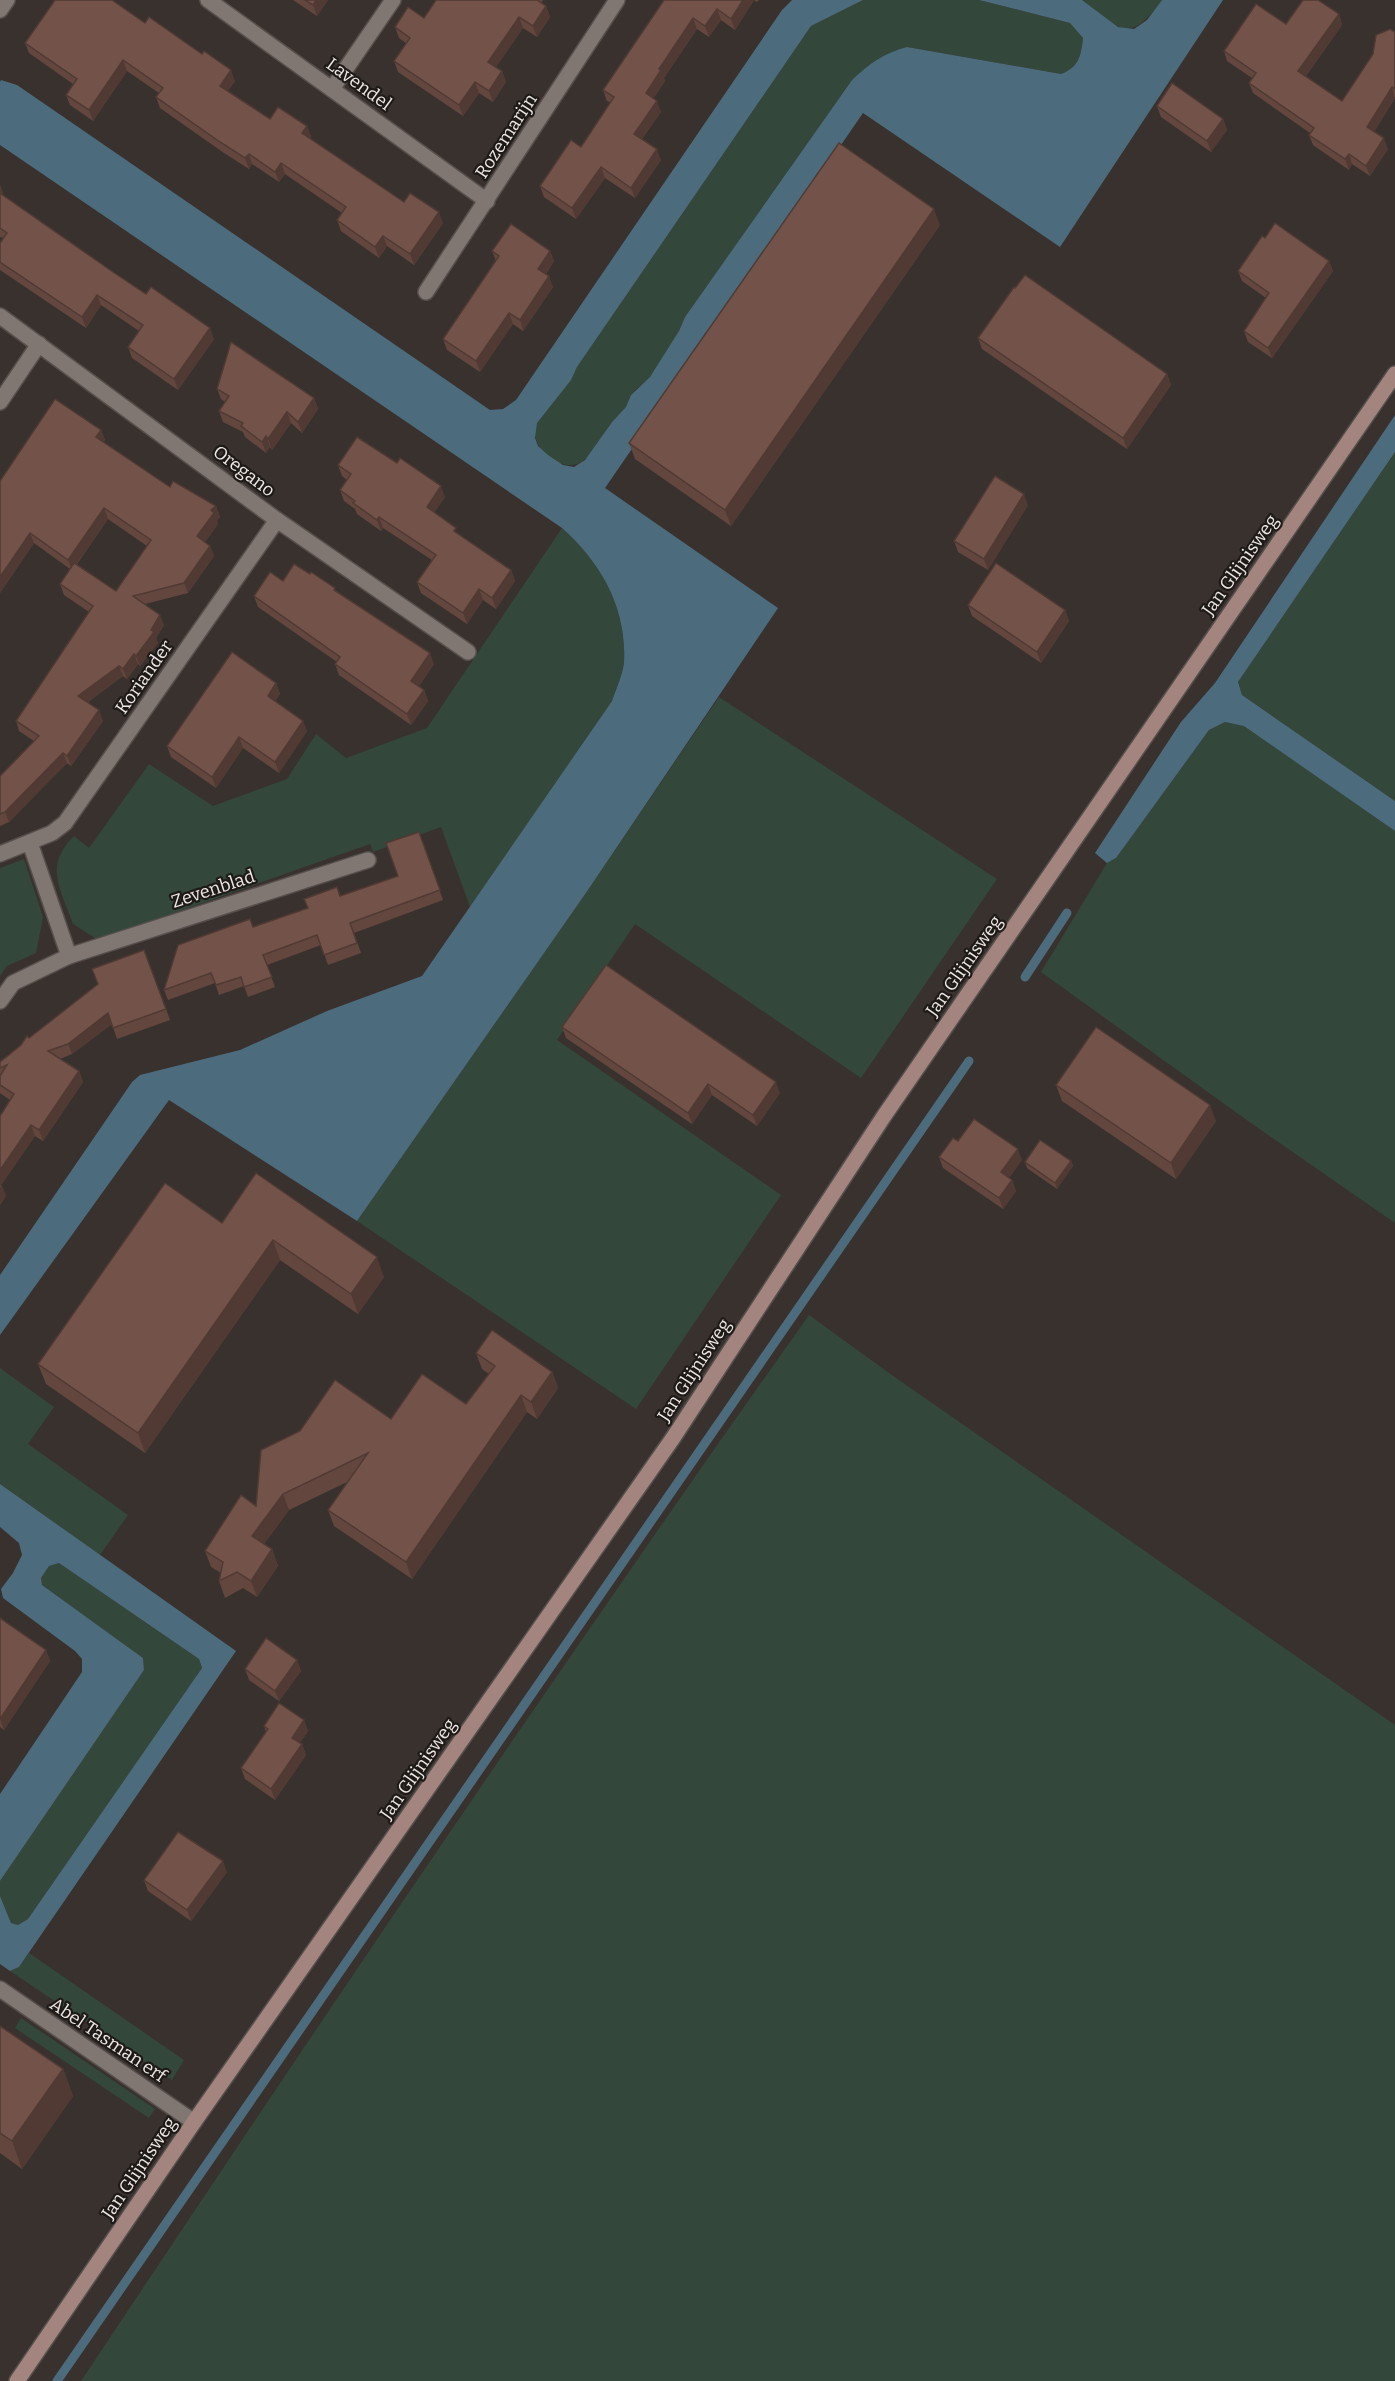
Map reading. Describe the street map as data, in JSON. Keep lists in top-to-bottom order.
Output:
{
  "streets": {
    "street": [
      "Lavendel",
      "Rozemarijn",
      "Oregano",
      "Jan Glijnisweg",
      "Koriander",
      "Zevenblad",
      "Abel Tasman erf"
    ]
  },
  "crossings": [
    ["Lavendel", "Rozemarijn"],
    ["Oregano", "Koriander"],
    ["Jan Glijnisweg", "Abel Tasman erf"]
  ]
}
